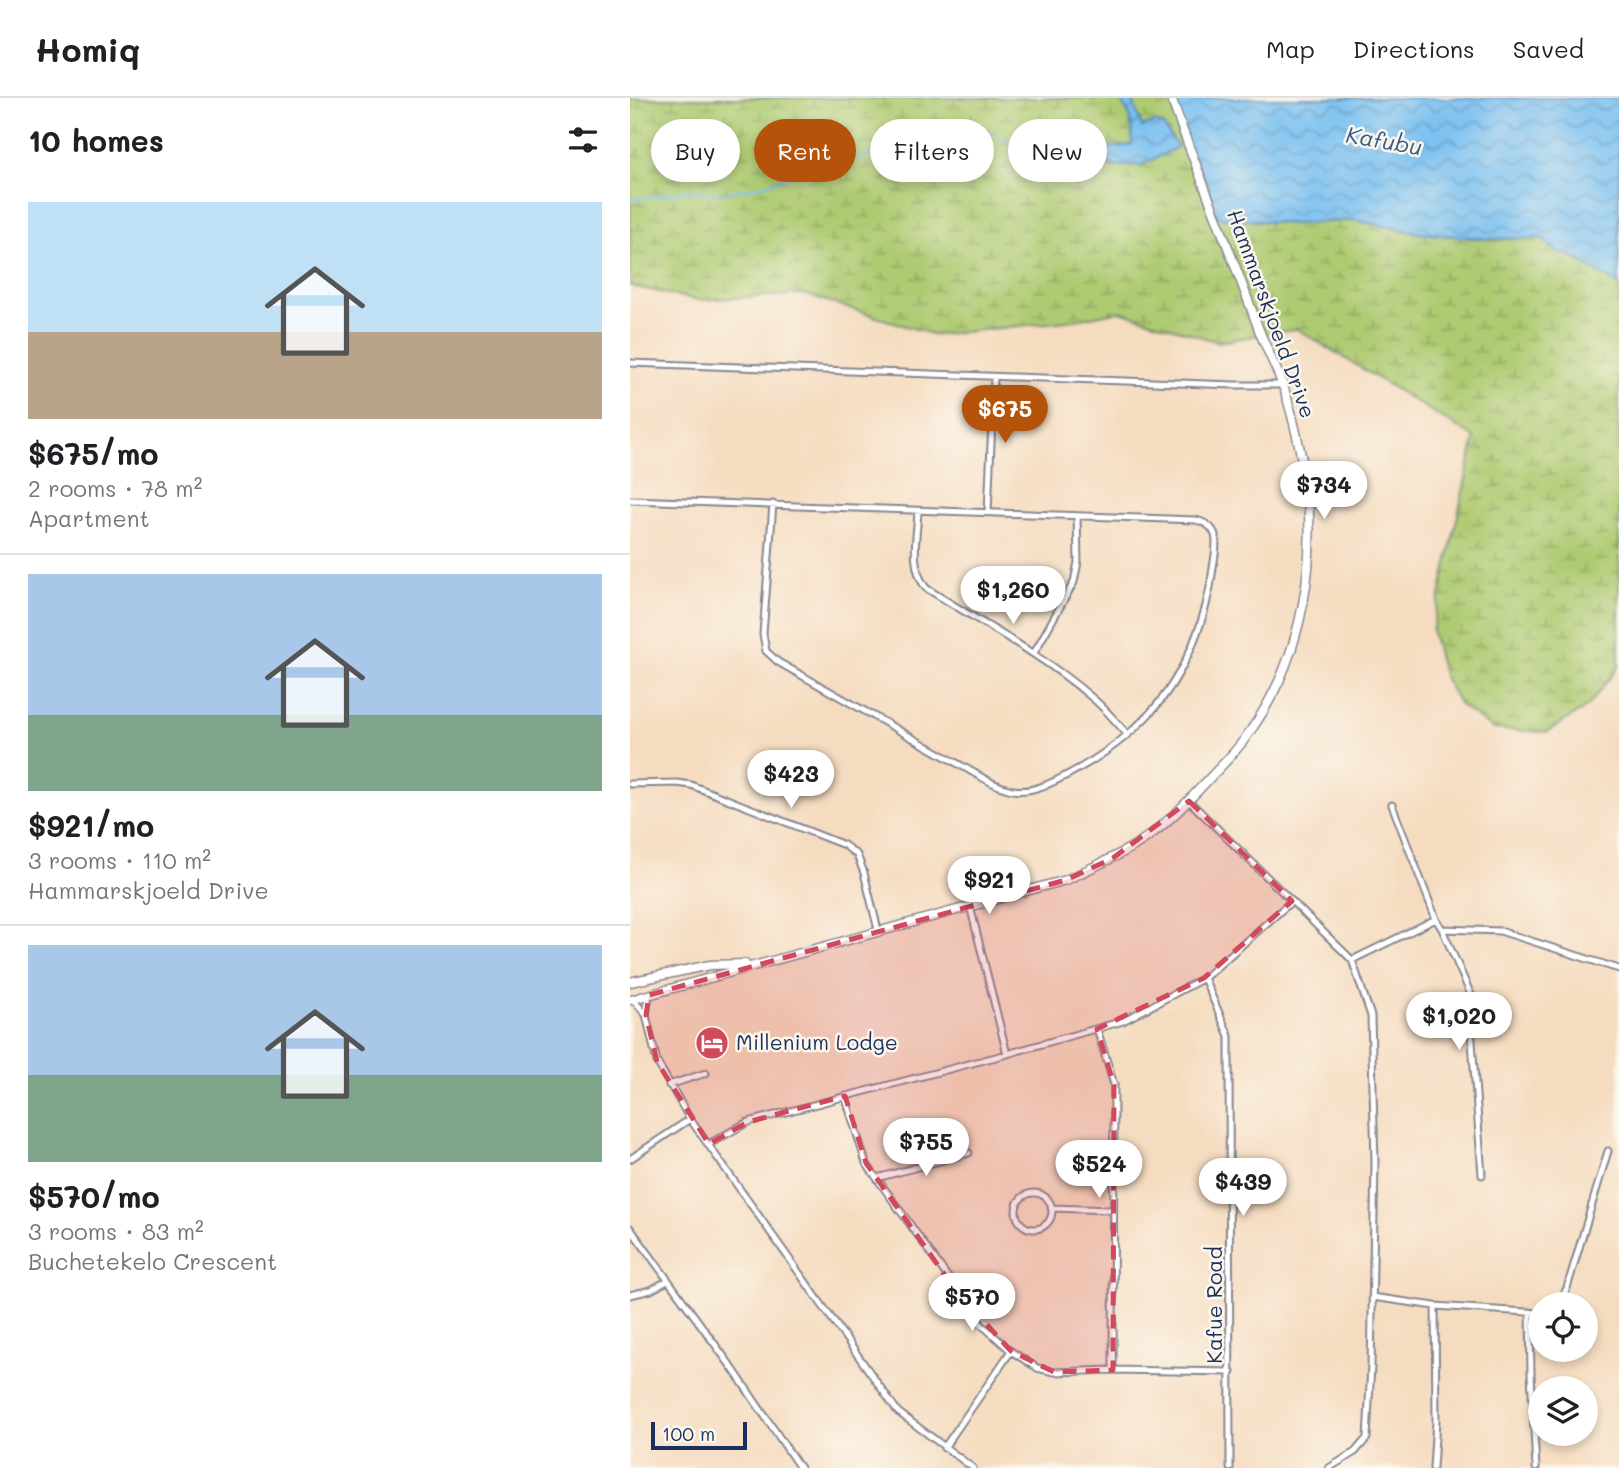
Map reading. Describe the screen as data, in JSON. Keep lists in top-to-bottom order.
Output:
{
  "streets": {
    "main road": ["Hammarskjoeld Drive"],
    "street": ["Kafue Road"]
  },
  "water": ["Kafubu"],
  "places": {
    "hotel": ["Millenium Lodge"]
  },
  "scale_bar": "100 m",
  "page": {
    "header": "Homiq",
    "nav": ["Map", "Directions", "Saved"],
    "heading": "10 homes",
    "chip": [
      "Buy",
      "Rent",
      "Filters",
      "New"
    ],
    "list": [
      {
        "name": "$675/mo",
        "note": "2 rooms · 78 m² · Apartment"
      },
      {
        "name": "$921/mo",
        "note": "3 rooms · 110 m² · Hammarskjoeld Drive"
      },
      {
        "name": "$570/mo",
        "note": "3 rooms · 83 m² · Buchetekelo Crescent"
      }
    ],
    "price": [
      "$675",
      "$734",
      "$1,260",
      "$423",
      "$921",
      "$1,020",
      "$755",
      "$524",
      "$439",
      "$570"
    ],
    "scale": "100 m"
  }
}
